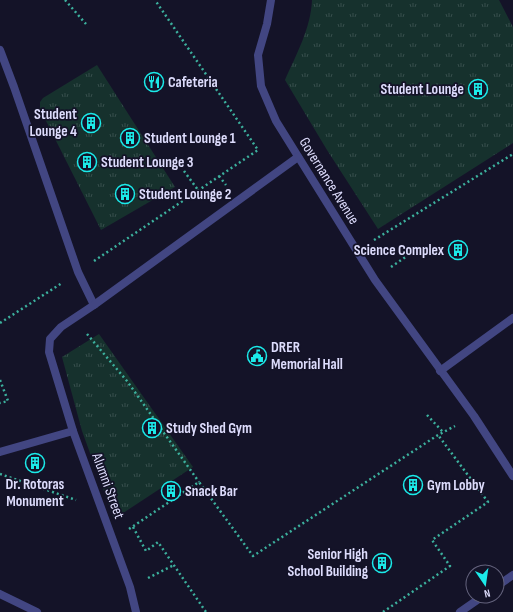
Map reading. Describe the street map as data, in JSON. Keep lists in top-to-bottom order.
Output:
{
  "streets": {
    "lane": ["Governance Avenue", "Alumni Street"]
  },
  "crossings": [
    ["Governance Avenue", "Alumni Street"]
  ],
  "places": {
    "restaurant": ["Cafeteria"],
    "building": [
      "Student Lounge",
      "Student Lounge 4",
      "Student Lounge 1",
      "Student Lounge 3",
      "Student Lounge 2",
      "Science Complex",
      "Study Shed Gym",
      "Dr. Rotoras Monument",
      "Gym Lobby",
      "Snack Bar",
      "Senior High School Building"
    ],
    "public building": ["DRER Memorial Hall"]
  },
  "north": "bottom"
}
